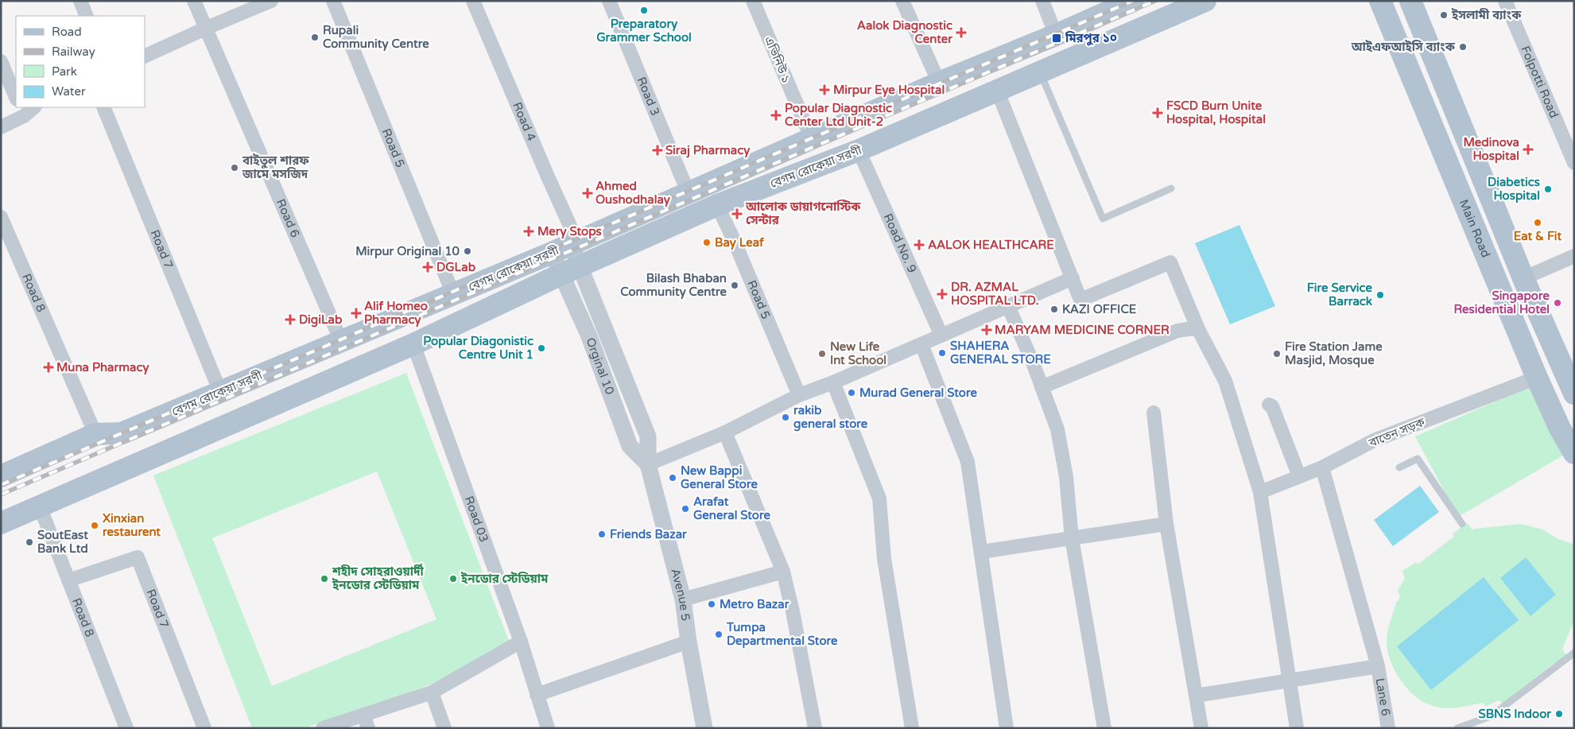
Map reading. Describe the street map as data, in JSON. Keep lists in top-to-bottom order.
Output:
{
  "streets": {
    "main road": ["বেগম রোকেয়া সরণী", "Main Road"],
    "street": [
      "এভিনিউ ১",
      "Folpotti Road",
      "Road 3",
      "Road 4",
      "Road 5",
      "Road 6",
      "Road No. 9",
      "Road 7",
      "Road 8",
      "Orginal 10",
      "বাতেন সড়ক",
      "Road 03",
      "Avenue 5",
      "Lane 6"
    ]
  },
  "crossings": [
    ["এভিনিউ ১", "বেগম রোকেয়া সরণী"],
    ["Road 3", "বেগম রোকেয়া সরণী"],
    ["Road 4", "বেগম রোকেয়া সরণী"],
    ["Road 5", "বেগম রোকেয়া সরণী"],
    ["বেগম রোকেয়া সরণী", "Road 6"],
    ["বেগম রোকেয়া সরণী", "Road No. 9"],
    ["বেগম রোকেয়া সরণী", "Road 7"],
    ["বেগম রোকেয়া সরণী", "Road 8"],
    ["বেগম রোকেয়া সরণী", "Orginal 10"],
    ["বেগম রোকেয়া সরণী", "Road 03"],
    ["বেগম রোকেয়া সরণী", "Avenue 5"],
    ["Main Road", "বাতেন সড়ক"],
    ["Road 7", "Road 8"],
    ["Orginal 10", "Avenue 5"],
    ["বাতেন সড়ক", "Lane 6"]
  ],
  "places": {
    "other": [
      "Preparatory Grammer School",
      "ইসলামী ব্যাংক",
      "Rupali Community Centre",
      "আইএফআইসি ব্যাংক",
      "বাইতুল শারফ জামে মসজিদ",
      "Diabetics Hospital",
      "Eat & Fit",
      "Bay Leaf",
      "Mirpur Original 10",
      "Bilash Bhaban Community Centre",
      "Fire Service Barrack",
      "Singapore Residential Hotel",
      "KAZI OFFICE",
      "Popular Diagonistic Centre Unit 1",
      "SHAHERA GENERAL STORE",
      "New Life Int School",
      "Fire Station Jame Masjid, Mosque",
      "Murad General Store",
      "rakib general store",
      "New Bappi General Store",
      "Arafat General Store",
      "Xinxian restaurent",
      "Friends Bazar",
      "SoutEast Bank Ltd",
      "শহীদ সোহরাওয়ার্দী ইনডোর স্টেডিয়াম",
      "ইনডোর স্টেডিয়াম",
      "Metro Bazar",
      "Tumpa Departmental Store",
      "SBNS Indoor"
    ],
    "health": [
      "Aalok Diagnostic Center",
      "Mirpur Eye Hospital",
      "FSCD Burn Unite Hospital, Hospital",
      "Popular Diagnostic Center Ltd Unit-2",
      "Medinova Hospital",
      "Siraj Pharmacy",
      "Ahmed Oushodhalay",
      "আলোক ডায়াগনোস্টিক সেন্টার",
      "Mery Stops",
      "AALOK HEALTHCARE",
      "DGLab",
      "DR. AZMAL HOSPITAL LTD.",
      "Alif Homeo Pharmacy",
      "DigiLab",
      "MARYAM MEDICINE CORNER",
      "Muna Pharmacy"
    ],
    "transit": ["মিরপুর ১০"]
  },
  "legend": [
    "Road",
    "Railway",
    "Park",
    "Water"
  ]
}
